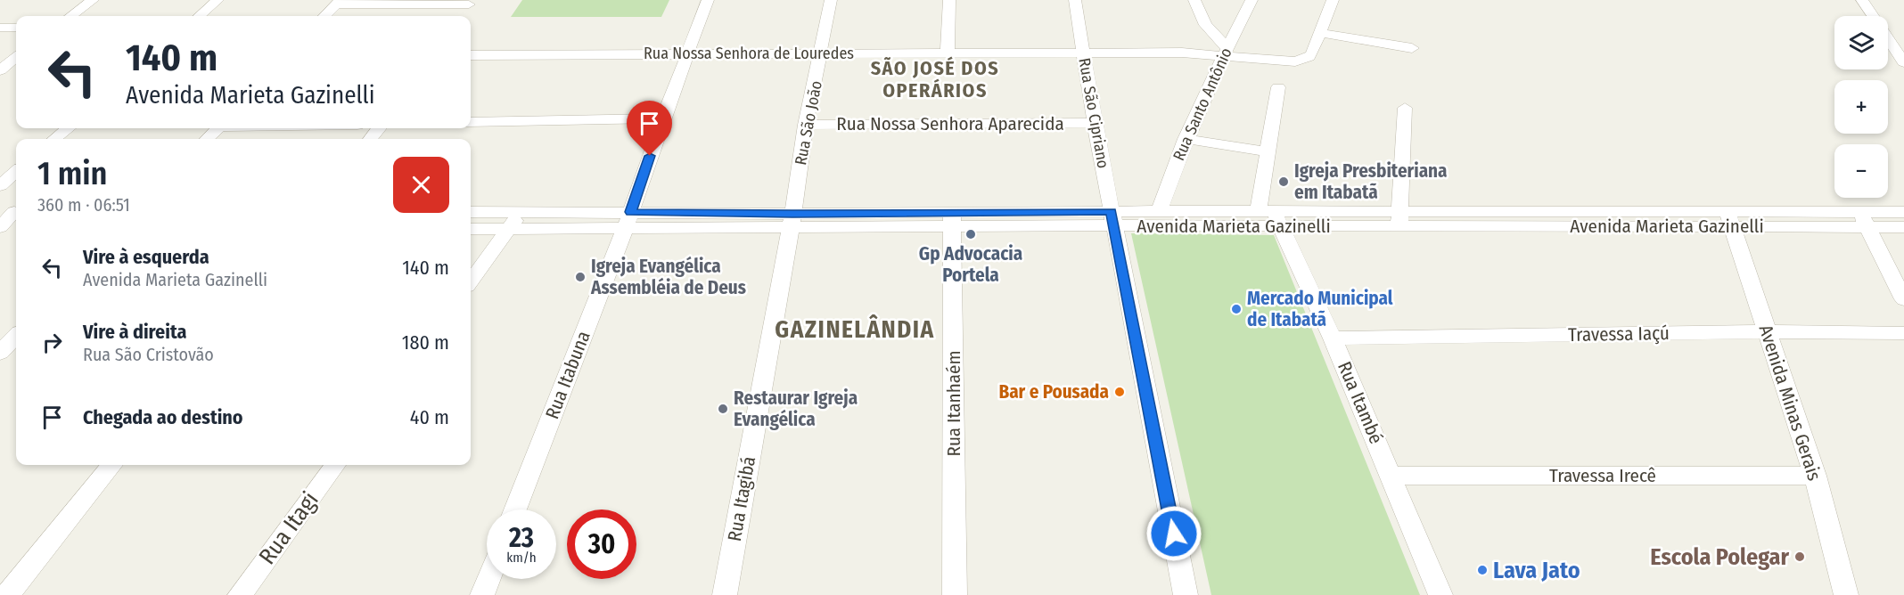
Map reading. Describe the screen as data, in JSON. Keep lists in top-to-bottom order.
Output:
{
  "streets": {
    "street": [
      "Rua Nossa Senhora de Louredes",
      "Rua Santo Antônio",
      "Rua São Cipriano",
      "Rua São João",
      "Rua Nossa Senhora Aparecida",
      "Avenida Marieta Gazinelli",
      "Travessa Iaçú",
      "Rua Itabuna",
      "Rua Itambé",
      "Avenida Minas Gerais",
      "Rua Itanhaém",
      "Travessa Irecê",
      "Rua Itagibá",
      "Rua Itagi"
    ]
  },
  "crossings": [
    ["Rua Nossa Senhora de Louredes", "Rua Santo Antônio"],
    ["Rua Nossa Senhora de Louredes", "Rua São Cipriano"],
    ["Rua Nossa Senhora de Louredes", "Rua São João"],
    ["Rua Nossa Senhora de Louredes", "Rua Itabuna"],
    ["Rua Santo Antônio", "Avenida Marieta Gazinelli"],
    ["Rua São Cipriano", "Rua Nossa Senhora Aparecida"],
    ["Rua São Cipriano", "Avenida Marieta Gazinelli"],
    ["Rua São João", "Rua Nossa Senhora Aparecida"],
    ["Rua São João", "Avenida Marieta Gazinelli"],
    ["Rua São João", "Rua Itagibá"],
    ["Avenida Marieta Gazinelli", "Rua Itabuna"],
    ["Avenida Marieta Gazinelli", "Rua Itambé"],
    ["Avenida Marieta Gazinelli", "Avenida Minas Gerais"],
    ["Avenida Marieta Gazinelli", "Rua Itanhaém"],
    ["Avenida Marieta Gazinelli", "Rua Itagibá"],
    ["Travessa Iaçú", "Rua Itambé"],
    ["Travessa Iaçú", "Avenida Minas Gerais"],
    ["Rua Itambé", "Travessa Irecê"],
    ["Avenida Minas Gerais", "Travessa Irecê"]
  ],
  "districts": ["SÃO JOSÉ DOS OPERÁRIOS", "GAZINELÂNDIA"],
  "places": [
    "Igreja Presbiteriana em Itabatã",
    "Gp Advocacia Portela",
    "Igreja Evangélica Assembléia de Deus",
    "Mercado Municipal de Itabatã",
    "Bar e Pousada",
    "Restaurar Igreja Evangélica",
    "Escola Polegar",
    "Lava Jato"
  ],
  "page": {
    "map_buttons": ["+", "−"],
    "turn": ["140 m", "Avenida Marieta Gazinelli"],
    "heading": ["1 min", "360 m · 06:51"],
    "list": [
      {
        "name": "Vire à esquerda",
        "note": "Avenida Marieta Gazinelli",
        "value": "140 m"
      },
      {
        "name": "Vire à direita",
        "note": "Rua São Cristovão",
        "value": "180 m"
      },
      {
        "name": "Chegada ao destino",
        "value": "40 m"
      }
    ],
    "speed": "23 km/h",
    "limit": "30"
  }
}
